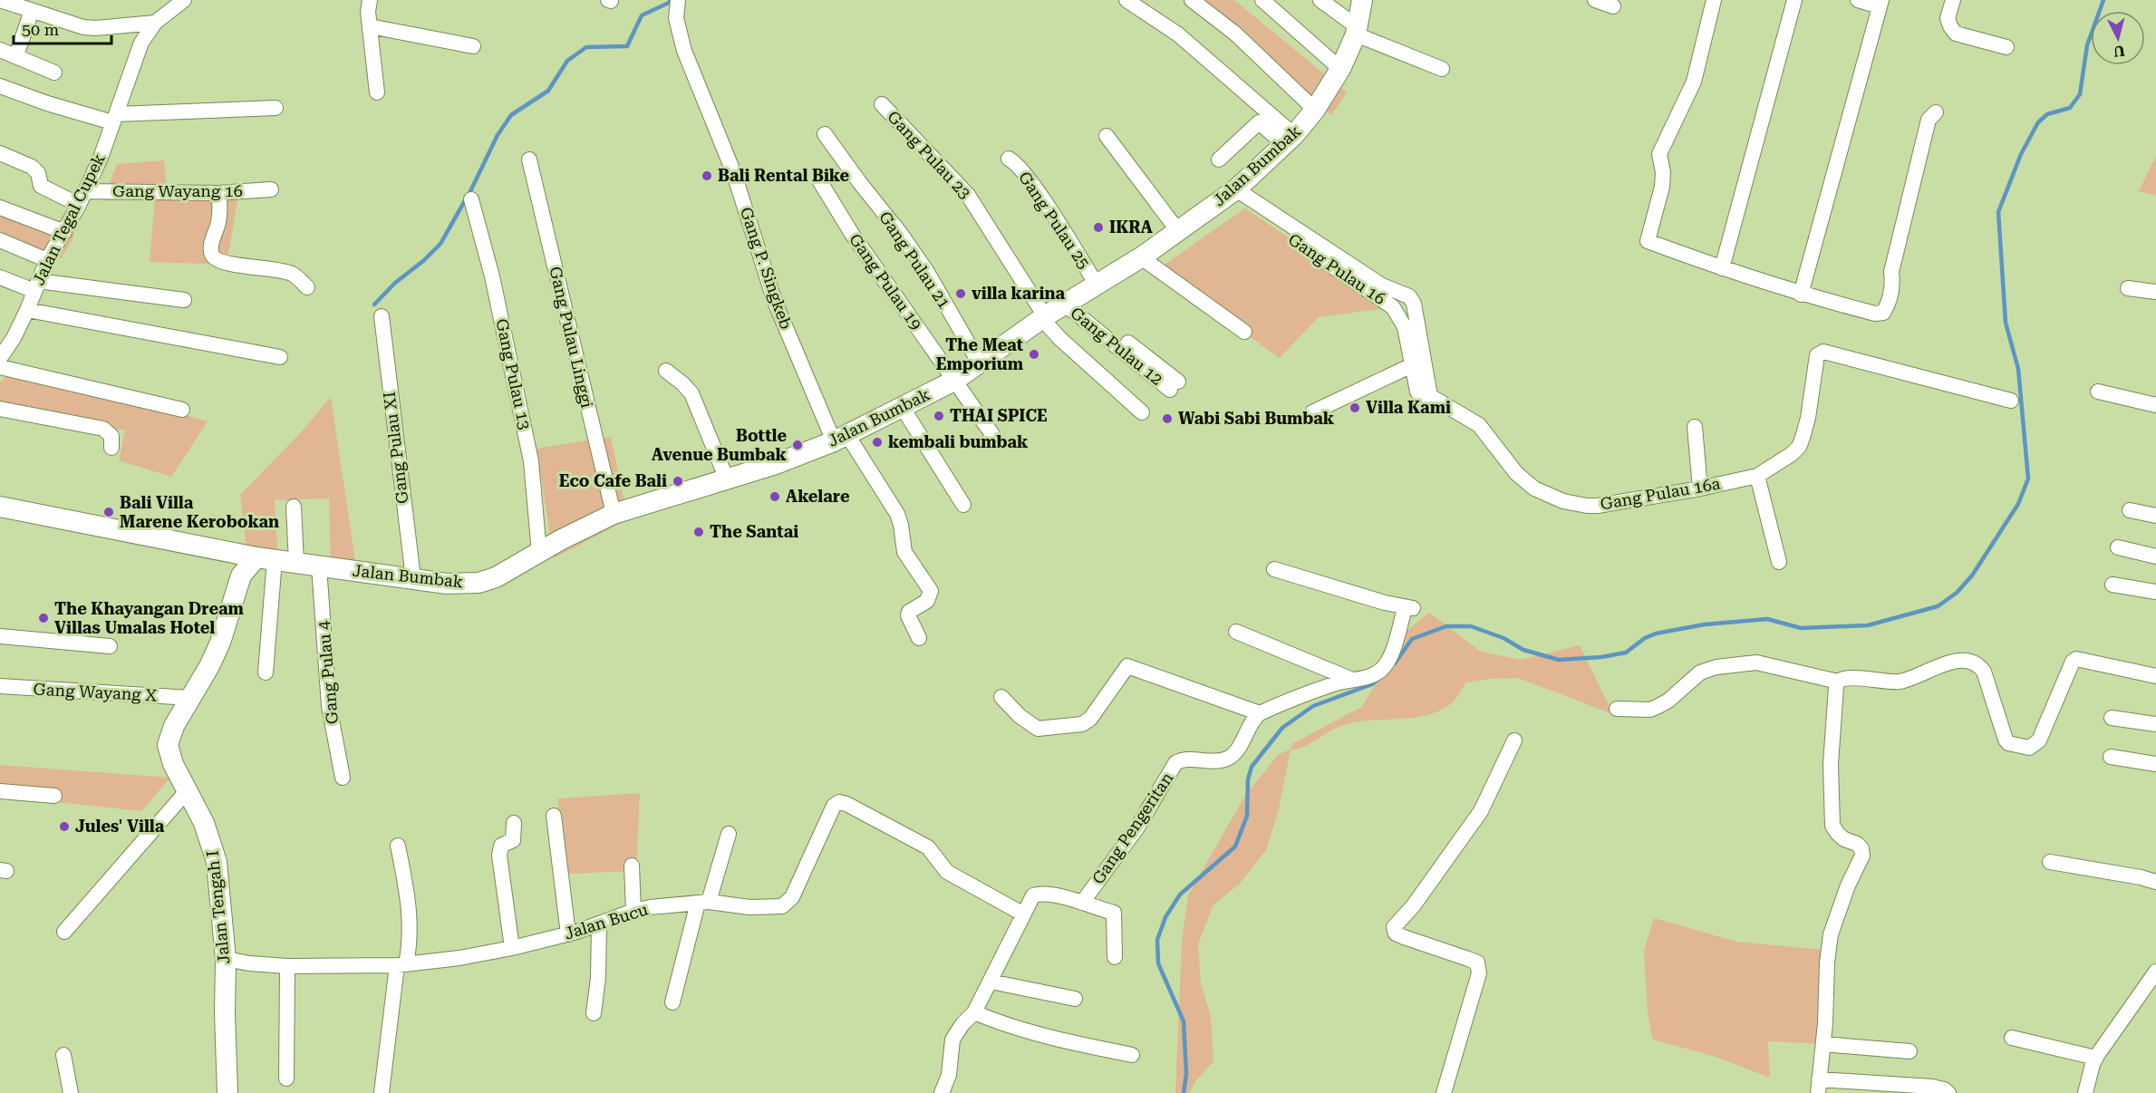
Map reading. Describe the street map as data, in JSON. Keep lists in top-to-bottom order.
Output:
{
  "streets": {
    "street": [
      "Gang Pulau 23",
      "Jalan Bumbak",
      "Gang Wayang 16",
      "Jalan Tegal Cupek",
      "Gang Pulau 25",
      "Gang Pulau 21",
      "Gang P. Singkeb",
      "Gang Pulau 16",
      "Gang Pulau 19",
      "Gang Pulau Linggi",
      "Gang Pulau 12",
      "Gang Pulau 13",
      "Gang Pulau XI",
      "Gang Pulau 16a",
      "Gang Pulau 4",
      "Gang Wayang X",
      "Gang Pengeritan",
      "Jalan Tengah I",
      "Jalan Bucu"
    ]
  },
  "crossings": [
    ["Gang Pulau 23", "Jalan Bumbak"],
    ["Jalan Bumbak", "Gang Pulau 25"],
    ["Jalan Bumbak", "Gang Pulau 21"],
    ["Jalan Bumbak", "Gang P. Singkeb"],
    ["Jalan Bumbak", "Gang Pulau 16"],
    ["Jalan Bumbak", "Gang Pulau 19"],
    ["Jalan Bumbak", "Gang Pulau Linggi"],
    ["Jalan Bumbak", "Gang Pulau 12"],
    ["Jalan Bumbak", "Gang Pulau 13"],
    ["Jalan Bumbak", "Gang Pulau XI"],
    ["Jalan Bumbak", "Gang Pulau 16a"],
    ["Jalan Bumbak", "Gang Pulau 4"],
    ["Jalan Bumbak", "Jalan Tengah I"],
    ["Gang Wayang 16", "Jalan Tegal Cupek"],
    ["Gang Pulau 16", "Gang Pulau 16a"],
    ["Gang Wayang X", "Jalan Tengah I"],
    ["Gang Pengeritan", "Jalan Bucu"],
    ["Jalan Tengah I", "Jalan Bucu"]
  ],
  "places": [
    "Bali Rental Bike",
    "IKRA",
    "villa karina",
    "The Meat Emporium",
    "Villa Kami",
    "THAI SPICE",
    "Wabi Sabi Bumbak",
    "kembali bumbak",
    "Bottle Avenue Bumbak",
    "Eco Cafe Bali",
    "Akelare",
    "Bali Villa Marene Kerobokan",
    "The Santai",
    "The Khayangan Dream Villas Umalas Hotel",
    "Jules' Villa"
  ],
  "scale_bar": "50 m",
  "north": "bottom"
}
